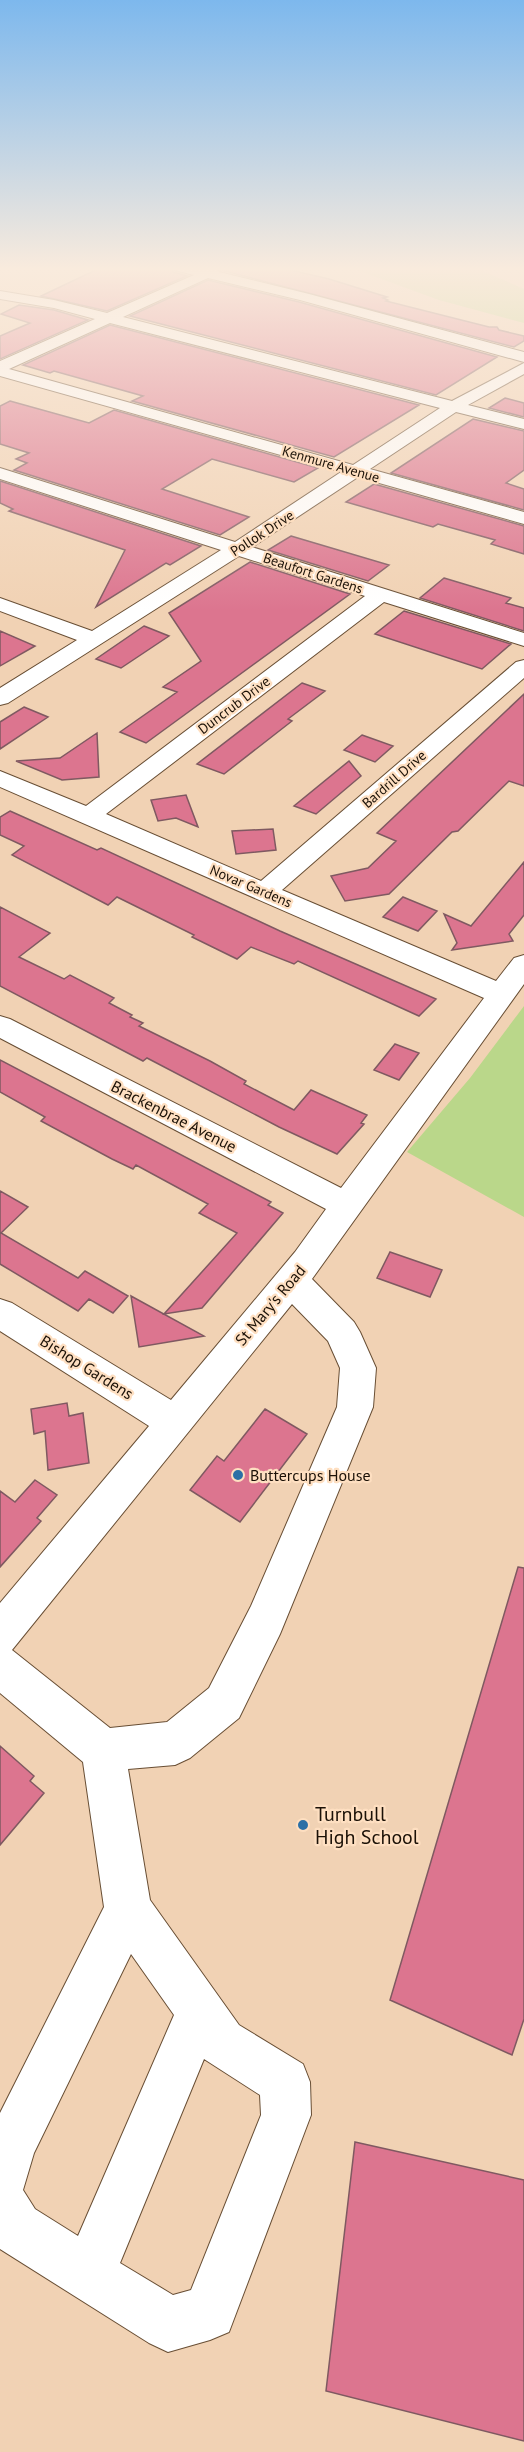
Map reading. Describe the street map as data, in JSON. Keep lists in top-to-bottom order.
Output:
{
  "streets": {
    "street": [
      "Kenmure Avenue",
      "Pollok Drive",
      "Beaufort Gardens",
      "Duncrub Drive",
      "Bardrill Drive",
      "Novar Gardens",
      "Brackenbrae Avenue",
      "St Mary's Road",
      "Bishop Gardens"
    ]
  },
  "crossings": [
    ["Kenmure Avenue", "Pollok Drive"],
    ["Pollok Drive", "Beaufort Gardens"],
    ["Beaufort Gardens", "Duncrub Drive"],
    ["Duncrub Drive", "Novar Gardens"],
    ["Bardrill Drive", "Novar Gardens"],
    ["Novar Gardens", "St Mary's Road"],
    ["Brackenbrae Avenue", "St Mary's Road"],
    ["St Mary's Road", "Bishop Gardens"]
  ],
  "places": ["Buttercups House", "Turnbull High School"]
}
